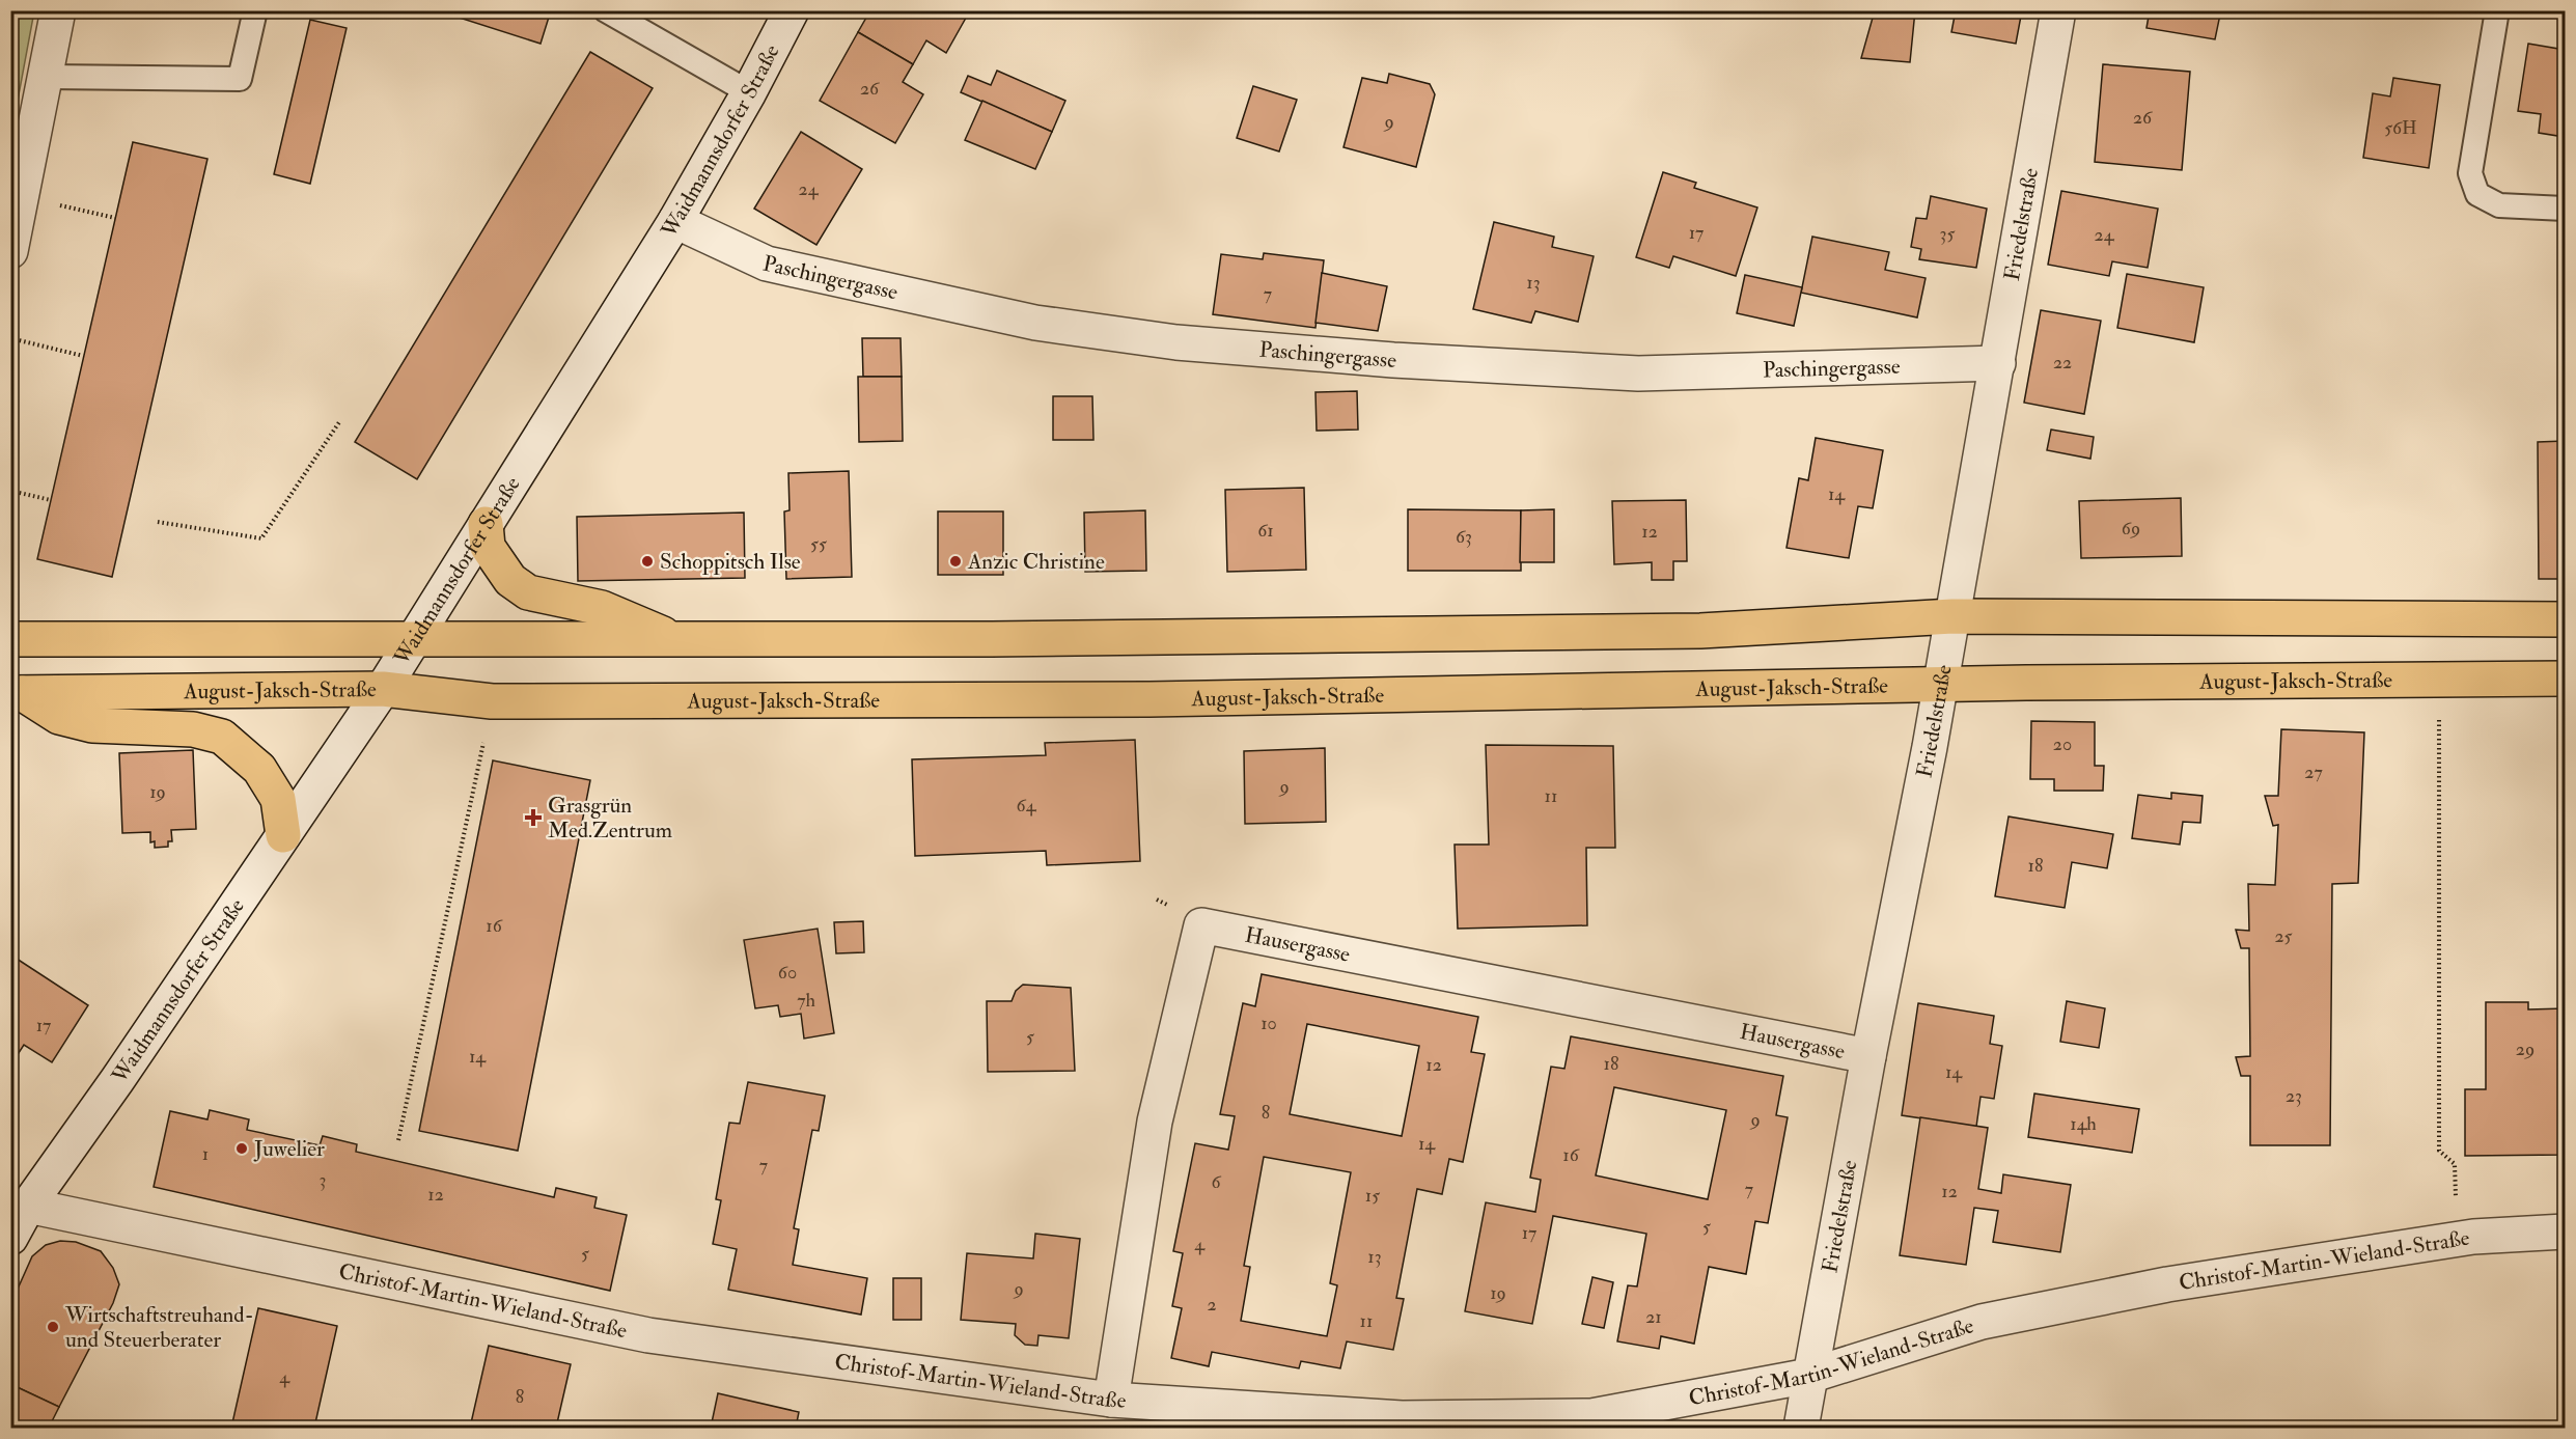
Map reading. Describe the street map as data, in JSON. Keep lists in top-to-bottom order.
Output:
{
  "streets": {
    "main road": ["August-Jaksch-Straße"],
    "street": [
      "Waidmannsdorfer Straße",
      "Friedelstraße",
      "Paschingergasse",
      "Hausergasse",
      "Christof-Martin-Wieland-Straße"
    ]
  },
  "crossings": [
    ["Waidmannsdorfer Straße", "Paschingergasse"],
    ["Waidmannsdorfer Straße", "August-Jaksch-Straße"],
    ["Waidmannsdorfer Straße", "Christof-Martin-Wieland-Straße"],
    ["Friedelstraße", "Paschingergasse"],
    ["Friedelstraße", "August-Jaksch-Straße"],
    ["Friedelstraße", "Hausergasse"],
    ["Friedelstraße", "Christof-Martin-Wieland-Straße"],
    ["Hausergasse", "Christof-Martin-Wieland-Straße"]
  ],
  "places": {
    "other": [
      "Schoppitsch Ilse",
      "Anzic Christine",
      "Juwelier",
      "Wirtschaftstreuhand- und Steuerberater"
    ],
    "health": ["Grasgrün Med.Zentrum"]
  },
  "house_numbers": [
    "26",
    "26",
    "9",
    "56H",
    "24",
    "17",
    "35",
    "24",
    "13",
    "7",
    "22",
    "14",
    "69",
    "61",
    "12",
    "63",
    "55",
    "20",
    "27",
    "9",
    "19",
    "11",
    "64",
    "18",
    "16",
    "25",
    "60",
    "7h",
    "10",
    "17",
    "5",
    "29",
    "14",
    "18",
    "12",
    "14",
    "23",
    "8",
    "9",
    "14h",
    "14",
    "1",
    "16",
    "7",
    "3",
    "6",
    "7",
    "12",
    "12",
    "15",
    "5",
    "17",
    "4",
    "5",
    "13",
    "9",
    "19",
    "2",
    "21",
    "11",
    "4",
    "8"
  ]
}
